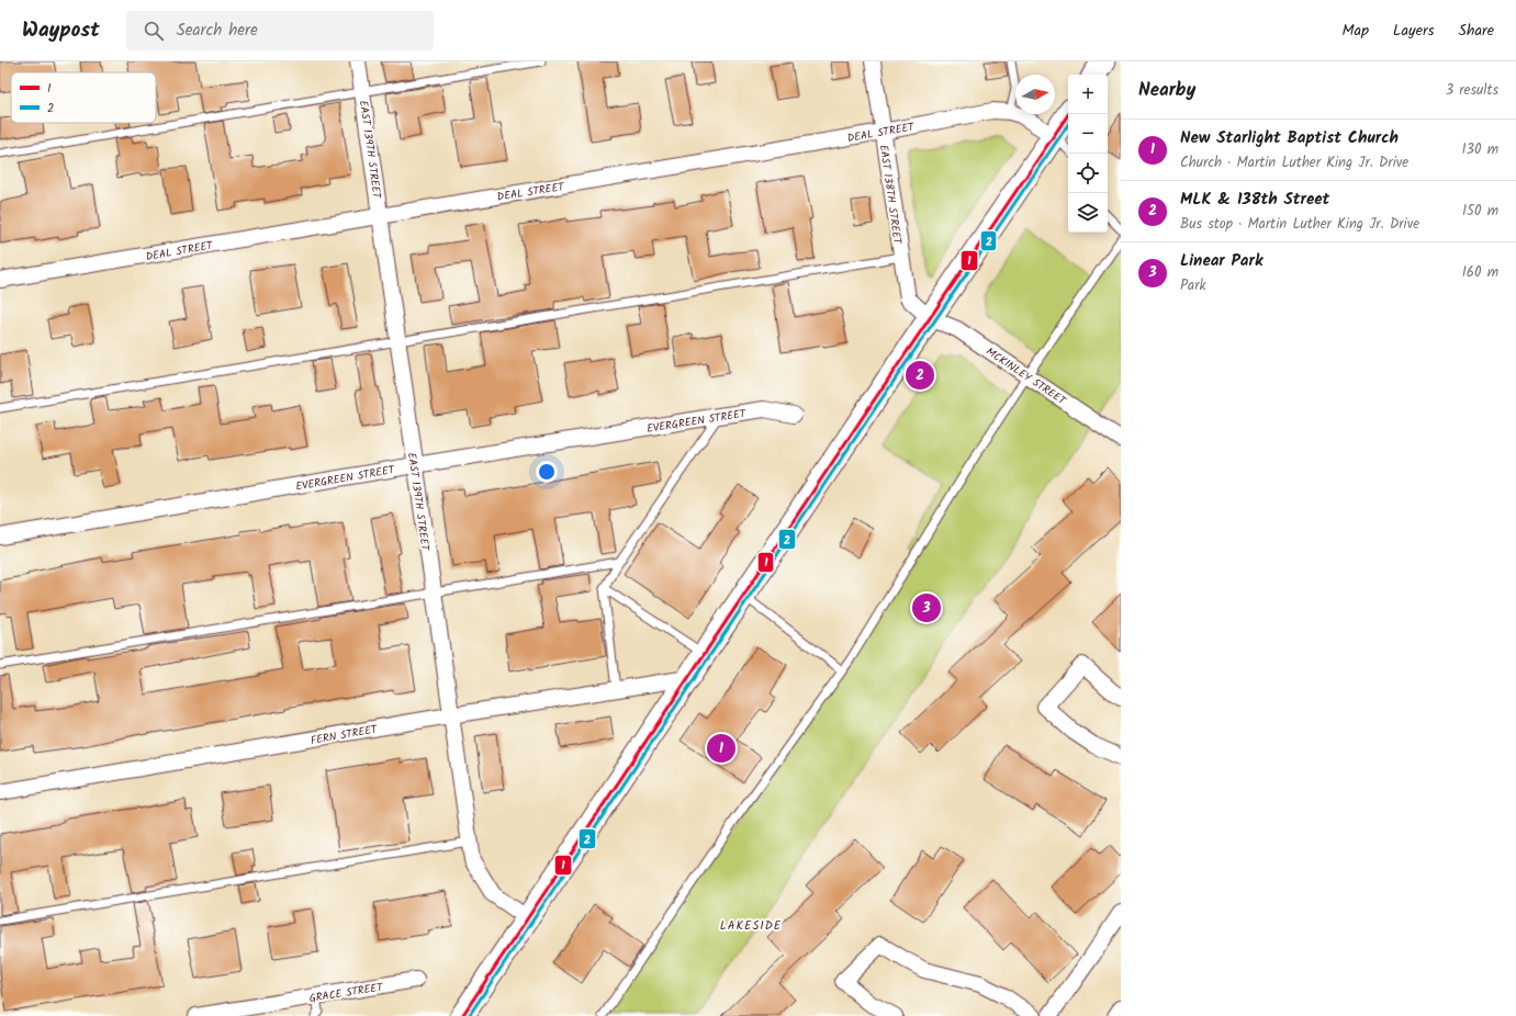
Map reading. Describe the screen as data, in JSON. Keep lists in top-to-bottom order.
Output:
{
  "streets": {
    "street": [
      "DEAL STREET",
      "EAST 139TH STREET",
      "EAST 138TH STREET",
      "MCKINLEY STREET",
      "EVERGREEN STREET",
      "FERN STREET",
      "GRACE STREET"
    ]
  },
  "crossings": [
    ["DEAL STREET", "EAST 139TH STREET"],
    ["DEAL STREET", "EAST 138TH STREET"],
    ["EAST 139TH STREET", "EVERGREEN STREET"],
    ["EAST 139TH STREET", "FERN STREET"],
    ["EAST 138TH STREET", "MCKINLEY STREET"]
  ],
  "districts": ["LAKESIDE"],
  "lines": ["transit line 1", "transit line 2"],
  "legend": ["1", "2"],
  "north": "right",
  "page": {
    "header": "Waypost",
    "search": "Search here",
    "nav": ["Map", "Layers", "Share"],
    "heading": ["Nearby", "3 results"],
    "map_buttons": ["+", "−"],
    "list": [
      {
        "mark": "1",
        "name": "New Starlight Baptist Church",
        "note": "Church · Martin Luther King Jr. Drive",
        "value": "130 m"
      },
      {
        "mark": "2",
        "name": "MLK & 138th Street",
        "note": "Bus stop · Martin Luther King Jr. Drive",
        "value": "150 m"
      },
      {
        "mark": "3",
        "name": "Linear Park",
        "note": "Park",
        "value": "160 m"
      }
    ],
    "pins": ["2", "3", "1"]
  }
}
